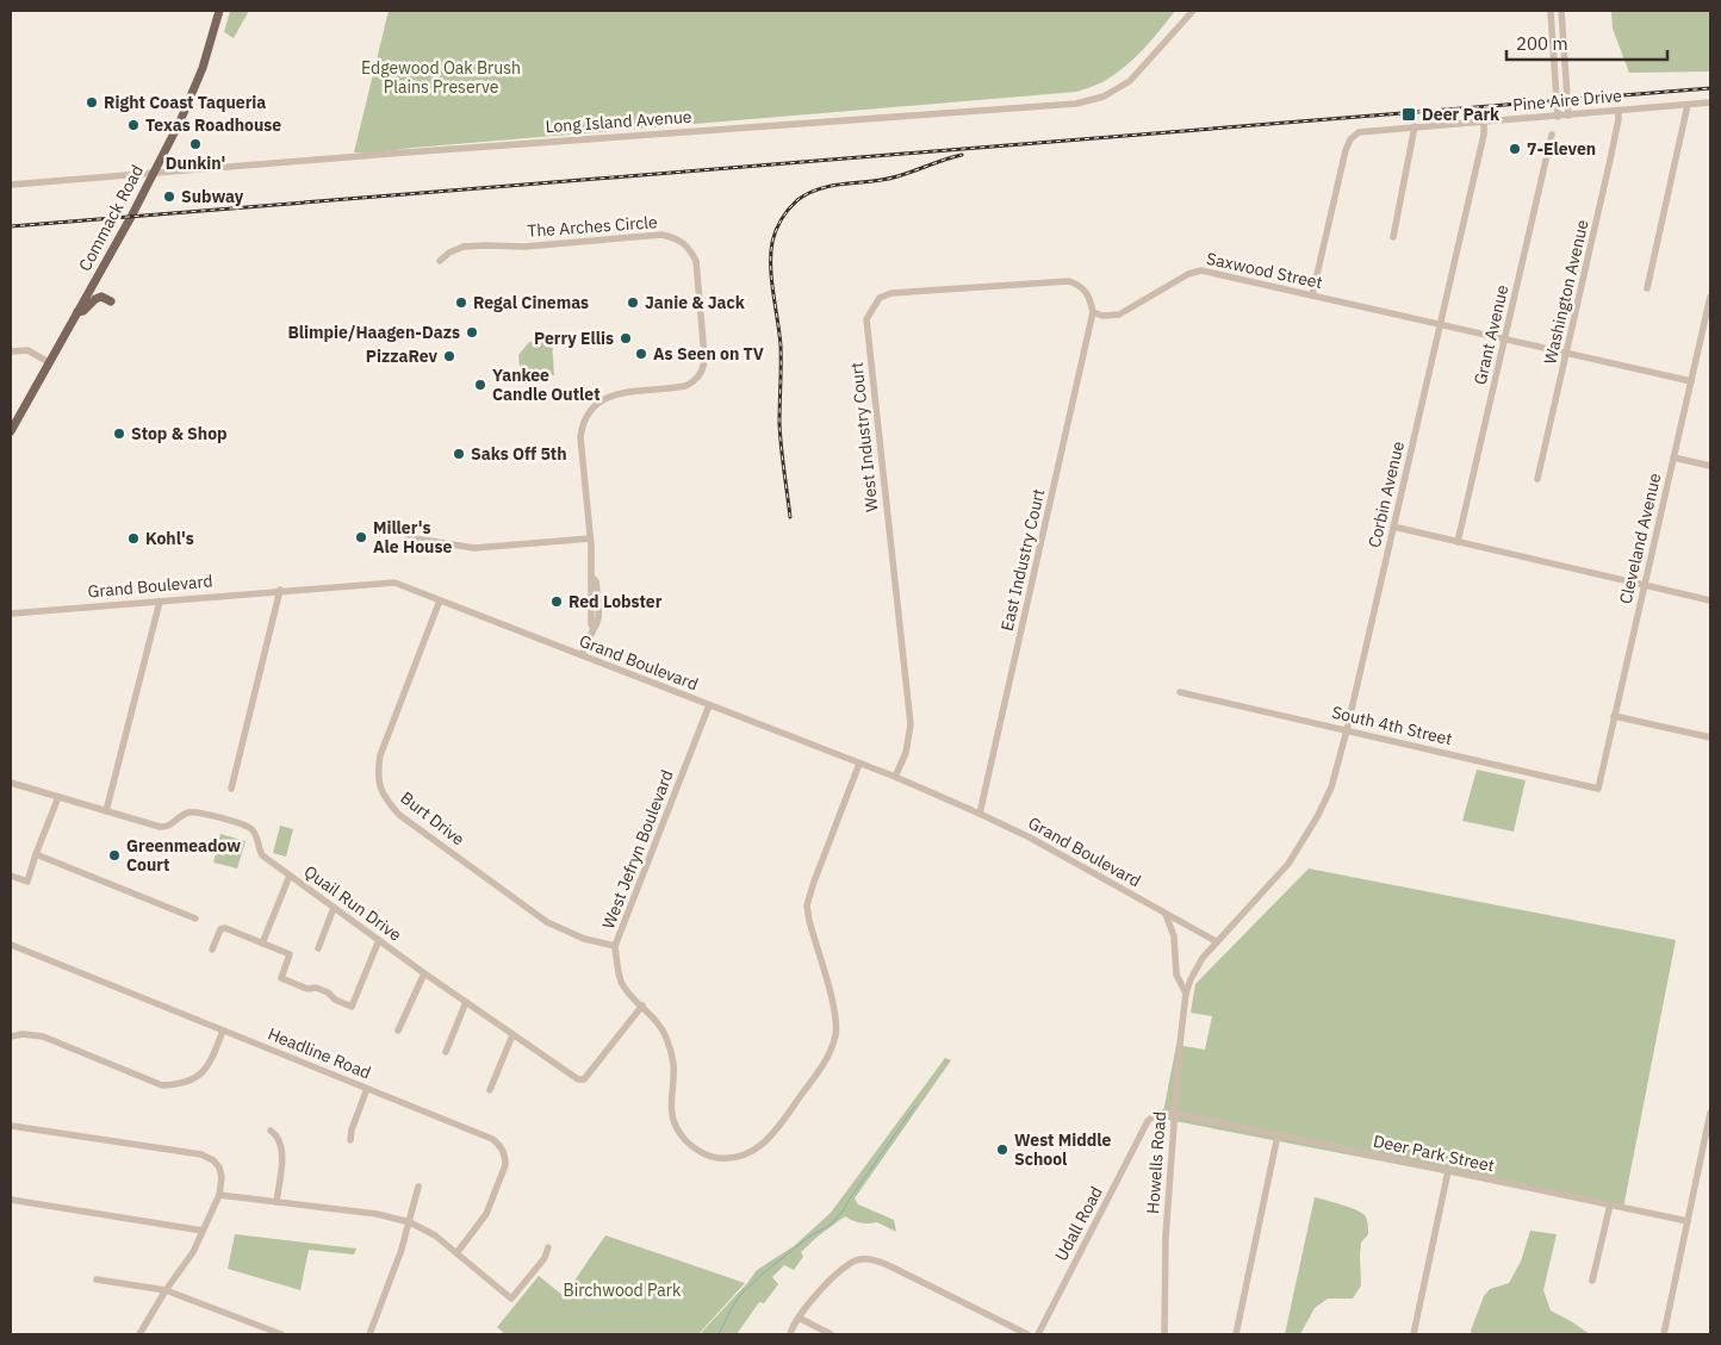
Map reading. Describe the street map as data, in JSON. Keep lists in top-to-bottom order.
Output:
{
  "streets": {
    "main road": ["Commack Road"],
    "street": [
      "Pine Aire Drive",
      "Long Island Avenue",
      "The Arches Circle",
      "Saxwood Street",
      "Washington Avenue",
      "Grant Avenue",
      "West Industry Court",
      "Corbin Avenue",
      "Cleveland Avenue",
      "East Industry Court",
      "Grand Boulevard",
      "South 4th Street",
      "Burt Drive",
      "West Jefryn Boulevard",
      "Quail Run Drive",
      "Headline Road",
      "Deer Park Street",
      "Howells Road",
      "Udall Road"
    ]
  },
  "crossings": [
    ["Pine Aire Drive", "Saxwood Street"],
    ["Pine Aire Drive", "Washington Avenue"],
    ["Pine Aire Drive", "Corbin Avenue"],
    ["Long Island Avenue", "Commack Road"],
    ["Saxwood Street", "Washington Avenue"],
    ["Saxwood Street", "Grant Avenue"],
    ["Saxwood Street", "West Industry Court"],
    ["Saxwood Street", "Corbin Avenue"],
    ["Saxwood Street", "Cleveland Avenue"],
    ["Saxwood Street", "East Industry Court"],
    ["West Industry Court", "East Industry Court"],
    ["West Industry Court", "Grand Boulevard"],
    ["Corbin Avenue", "Grand Boulevard"],
    ["Corbin Avenue", "South 4th Street"],
    ["Corbin Avenue", "Howells Road"],
    ["Cleveland Avenue", "South 4th Street"],
    ["East Industry Court", "Grand Boulevard"],
    ["Grand Boulevard", "Burt Drive"],
    ["Grand Boulevard", "West Jefryn Boulevard"],
    ["Burt Drive", "West Jefryn Boulevard"],
    ["West Jefryn Boulevard", "Quail Run Drive"],
    ["Deer Park Street", "Howells Road"],
    ["Deer Park Street", "Udall Road"],
    ["Howells Road", "Udall Road"]
  ],
  "parks": ["Edgewood Oak Brush Plains Preserve", "Birchwood Park"],
  "places": {
    "other": [
      "Right Coast Taqueria",
      "Texas Roadhouse",
      "Dunkin'",
      "7-Eleven",
      "Subway",
      "Regal Cinemas",
      "Janie & Jack",
      "Blimpie/Haagen-Dazs",
      "Perry Ellis",
      "As Seen on TV",
      "PizzaRev",
      "Yankee Candle Outlet",
      "Stop & Shop",
      "Saks Off 5th",
      "Miller's Ale House",
      "Kohl's",
      "Red Lobster",
      "Greenmeadow Court",
      "West Middle School"
    ],
    "transit": ["Deer Park"]
  },
  "scale_bar": "200 m"
}
